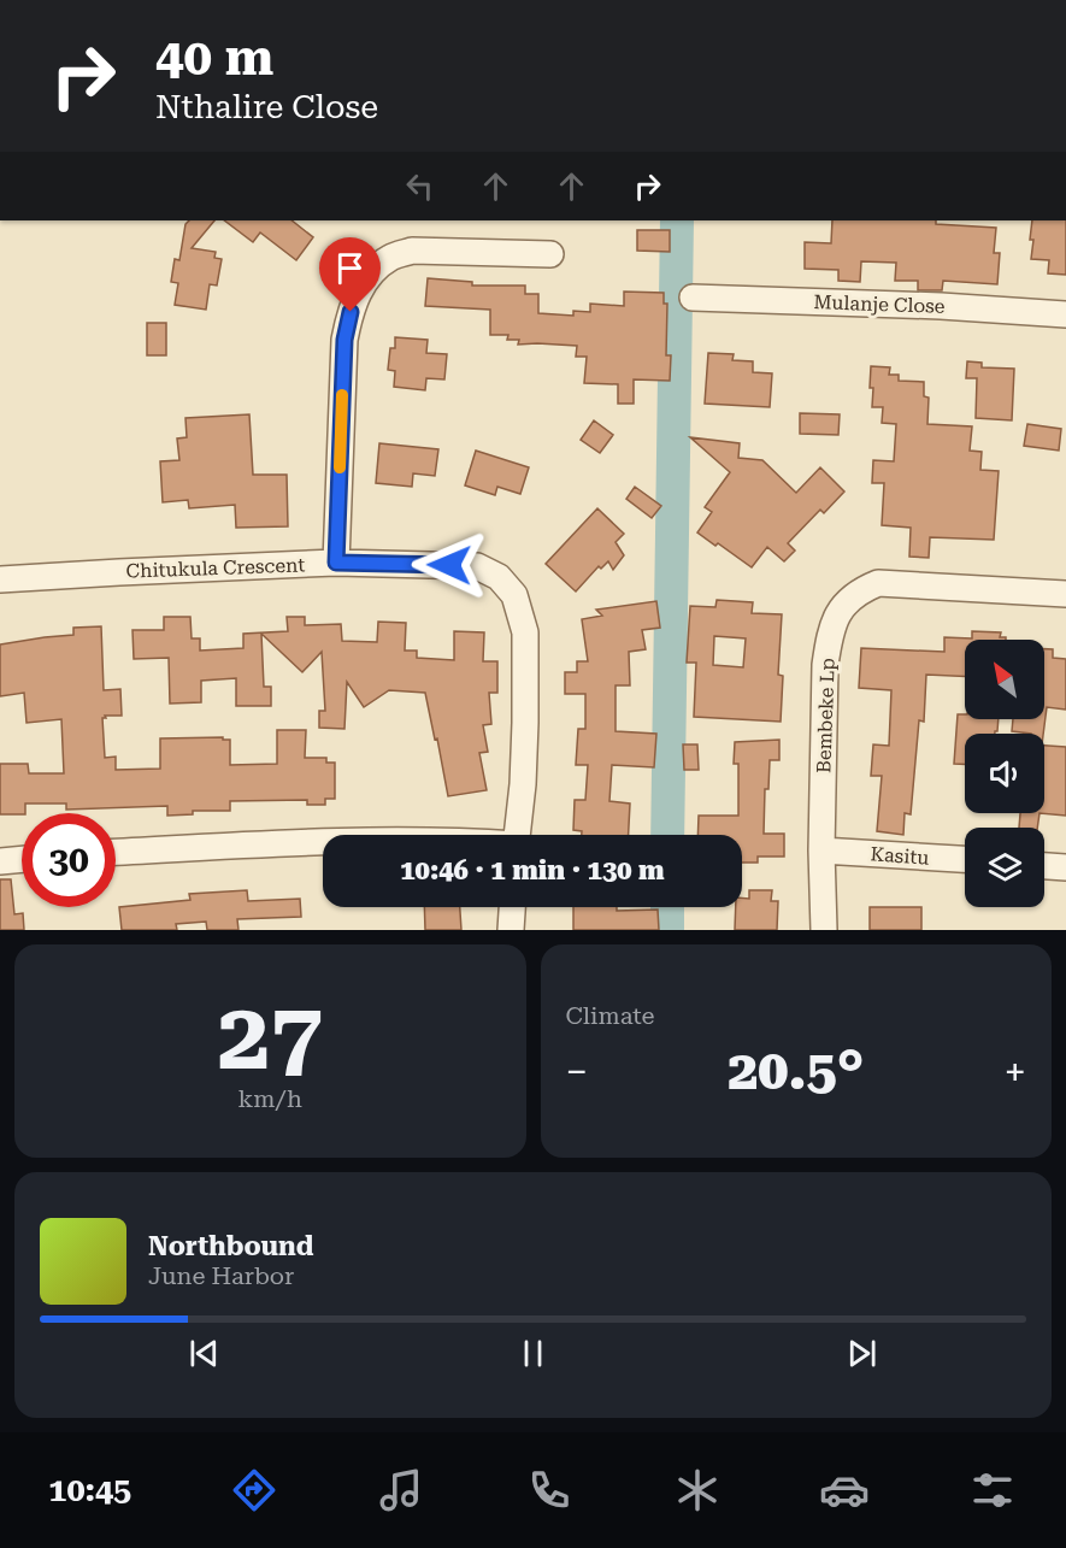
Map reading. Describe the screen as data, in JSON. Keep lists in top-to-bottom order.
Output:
{
  "streets": {
    "street": [
      "Mulanje Close",
      "Chitukula Crescent",
      "Bembeke Lp",
      "Kasitu"
    ]
  },
  "crossings": [
    ["Bembeke Lp", "Kasitu"]
  ],
  "north": "top left",
  "page": {
    "turn": ["40 m", "Nthalire Close"],
    "limit": "30",
    "trip": "10:46 · 1 min · 130 m",
    "tile": [
      ["27", "km/h"],
      "Climate"
    ],
    "heat": ["−", "20.5°", "+"],
    "song": ["Northbound", "June Harbor"],
    "tabs": "10:45"
  }
}
